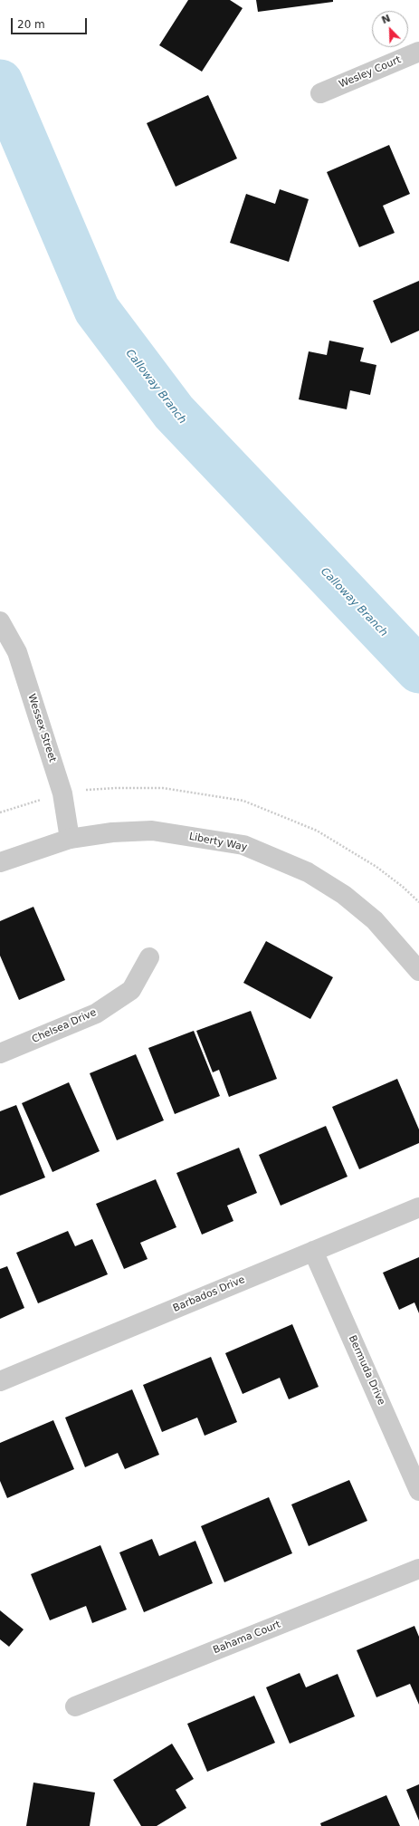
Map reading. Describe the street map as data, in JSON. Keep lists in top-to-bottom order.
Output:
{
  "streets": {
    "street": [
      "Wesley Court",
      "Wessex Street",
      "Liberty Way",
      "Chelsea Drive",
      "Barbados Drive",
      "Bermuda Drive",
      "Bahama Court"
    ]
  },
  "crossings": [
    ["Wessex Street", "Liberty Way"],
    ["Barbados Drive", "Bermuda Drive"]
  ],
  "water": ["Calloway Branch"],
  "scale_bar": "20 m",
  "north": "top left"
}
